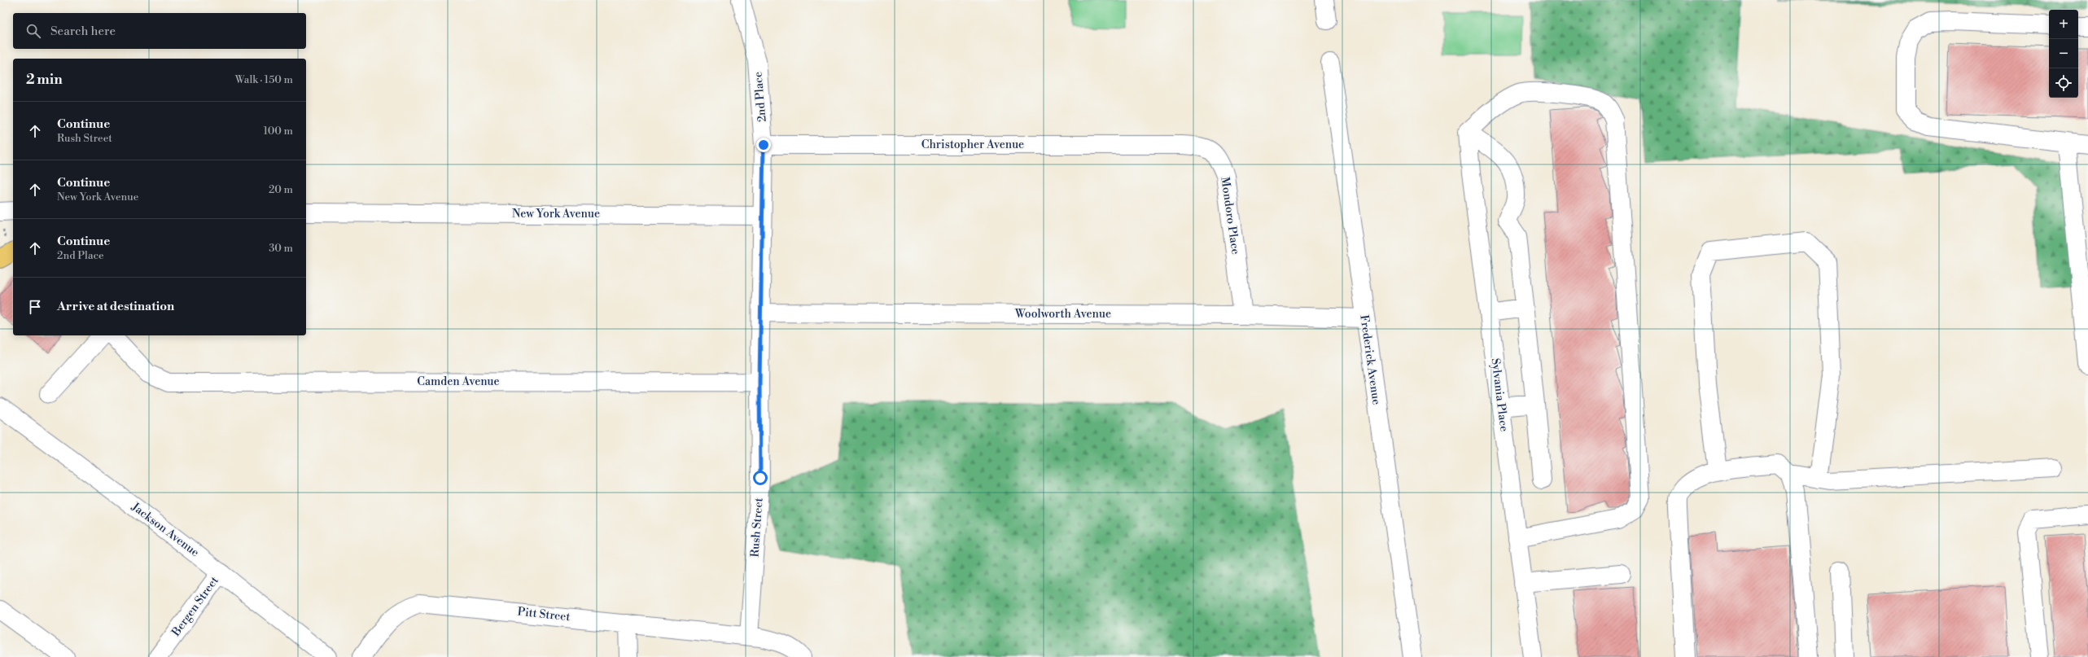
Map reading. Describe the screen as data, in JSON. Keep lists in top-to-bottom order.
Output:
{
  "streets": {
    "street": [
      "2nd Place",
      "Christopher Avenue",
      "New York Avenue",
      "Mondoro Place",
      "Woolworth Avenue",
      "Frederick Avenue",
      "Camden Avenue",
      "Sylvania Place",
      "Rush Street",
      "Jackson Avenue",
      "Bergen Street",
      "Pitt Street"
    ]
  },
  "crossings": [
    ["2nd Place", "Christopher Avenue"],
    ["2nd Place", "New York Avenue"],
    ["2nd Place", "Rush Street"],
    ["Christopher Avenue", "Mondoro Place"],
    ["New York Avenue", "Rush Street"],
    ["Mondoro Place", "Woolworth Avenue"],
    ["Woolworth Avenue", "Frederick Avenue"],
    ["Woolworth Avenue", "Rush Street"],
    ["Camden Avenue", "Rush Street"],
    ["Rush Street", "Pitt Street"],
    ["Jackson Avenue", "Bergen Street"]
  ],
  "page": {
    "map_buttons": ["+", "−"],
    "search": "Search here",
    "heading": ["2 min", "Walk · 150 m"],
    "list": [
      ["Continue", "Rush Street", "100 m"],
      ["Continue", "New York Avenue", "20 m"],
      ["Continue", "2nd Place", "30 m"],
      "Arrive at destination"
    ]
  }
}
